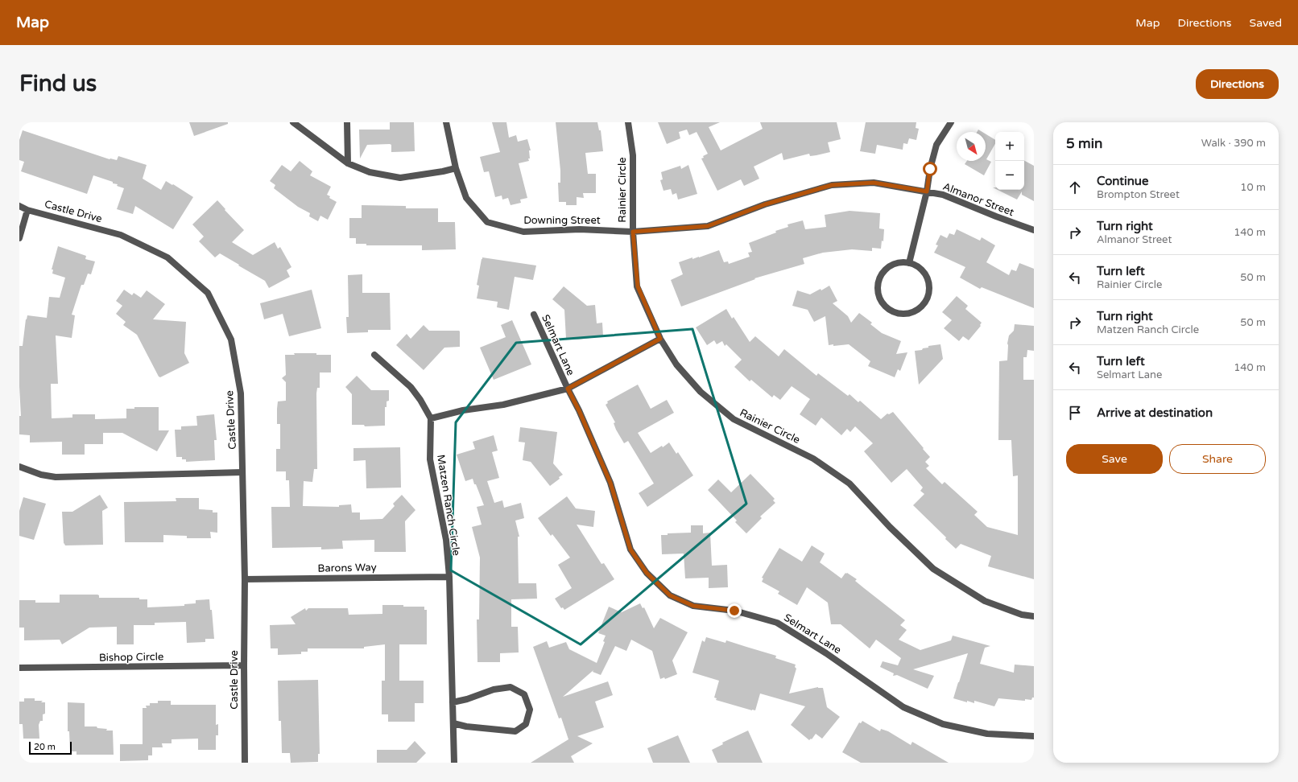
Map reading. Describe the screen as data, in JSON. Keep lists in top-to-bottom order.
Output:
{
  "streets": {
    "street": [
      "Rainier Circle",
      "Almanor Street",
      "Castle Drive",
      "Downing Street",
      "Selmart Lane",
      "Matzen Ranch Circle",
      "Barons Way",
      "Bishop Circle"
    ]
  },
  "crossings": [
    ["Rainier Circle", "Almanor Street"],
    ["Rainier Circle", "Downing Street"],
    ["Almanor Street", "Downing Street"],
    ["Castle Drive", "Barons Way"],
    ["Castle Drive", "Bishop Circle"],
    ["Matzen Ranch Circle", "Barons Way"]
  ],
  "scale_bar": "20 m",
  "north": "bottom right",
  "page": {
    "header": "Map",
    "nav": ["Map", "Directions", "Saved"],
    "buttons": [
      "Directions",
      ["Save", "Share"]
    ],
    "title": "Find us",
    "heading": ["5 min", "Walk · 390 m"],
    "map_buttons": ["+", "−"],
    "list": [
      ["Continue", "Brompton Street", "10 m"],
      ["Turn right", "Almanor Street", "140 m"],
      ["Turn left", "Rainier Circle", "50 m"],
      ["Turn right", "Matzen Ranch Circle", "50 m"],
      ["Turn left", "Selmart Lane", "140 m"],
      "Arrive at destination"
    ],
    "scale": "20 m"
  }
}
